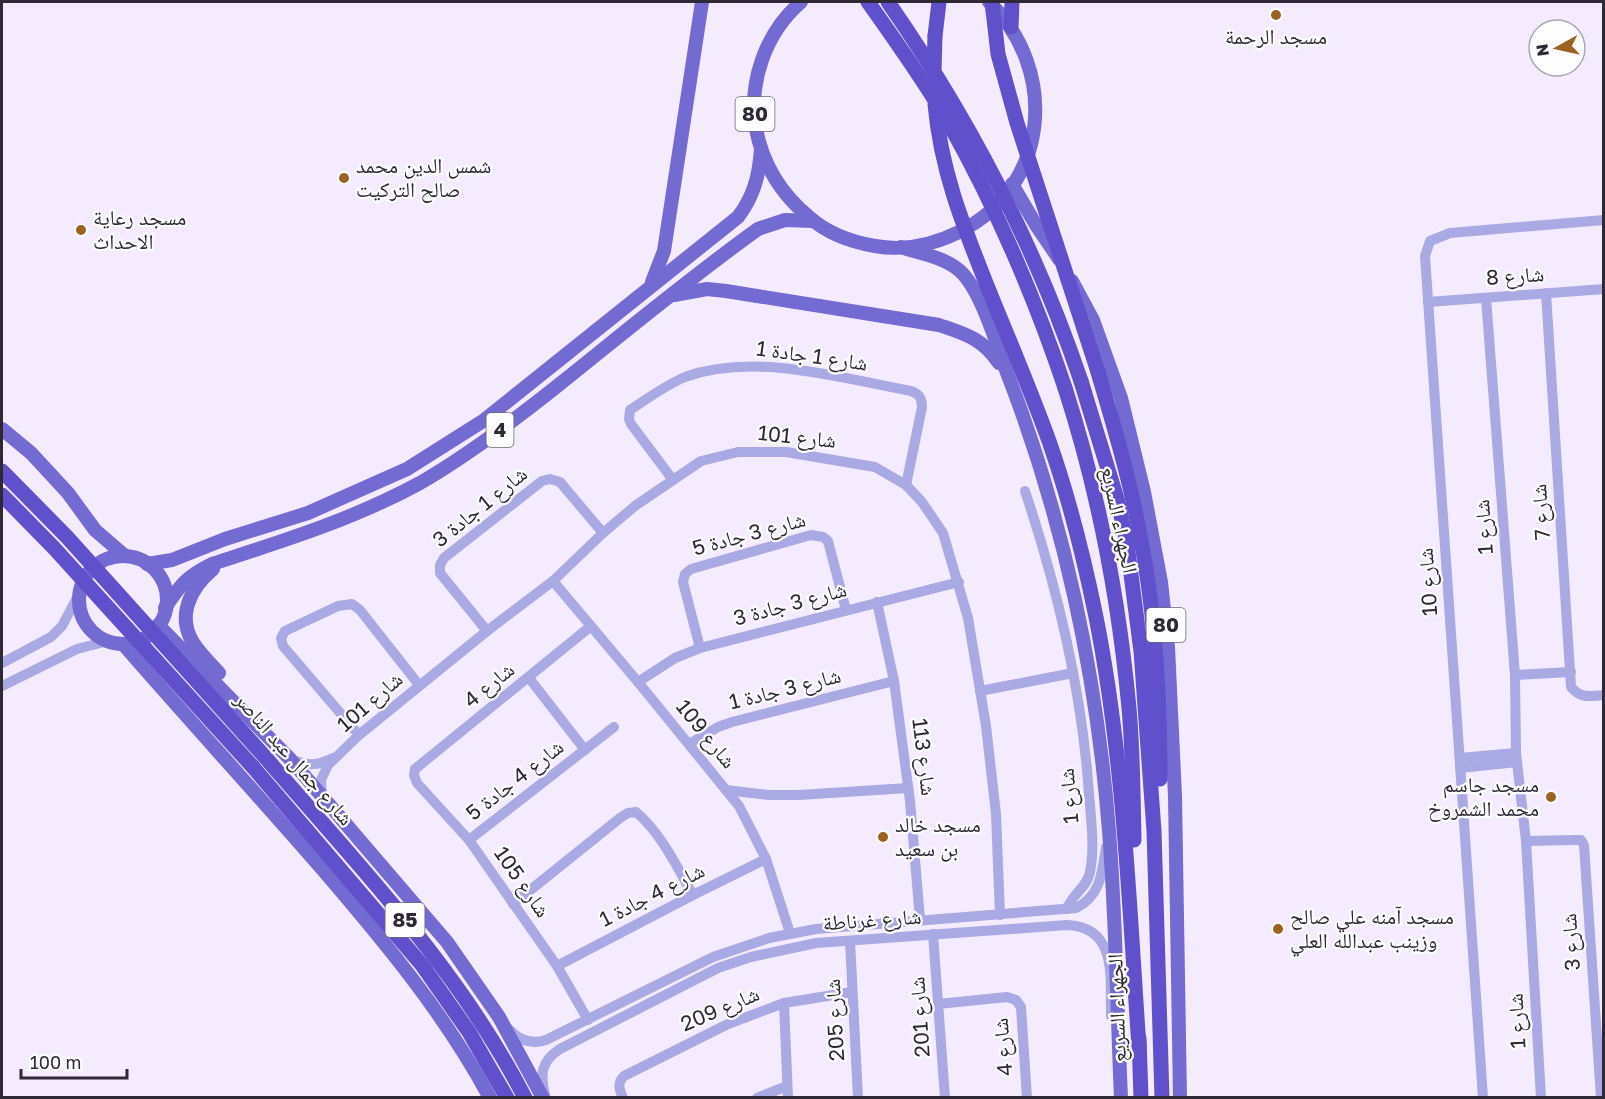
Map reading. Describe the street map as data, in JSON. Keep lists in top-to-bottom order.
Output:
{
  "streets": {
    "highway": [
      "80",
      "الجهراء السريع",
      "شارع جمال عبد الناصر",
      "85"
    ],
    "main road": ["4"],
    "street": [
      "شارع 8",
      "شارع 1 جادة 1",
      "شارع 101",
      "شارع 1 جادة 3",
      "شارع 7",
      "شارع 1",
      "شارع 3 جادة 5",
      "شارع 10",
      "شارع 3 جادة 3",
      "شارع 4",
      "شارع 3 جادة 1",
      "شارع 109",
      "شارع 113",
      "شارع 4 جادة 5",
      "شارع 105",
      "شارع 4 جادة 1",
      "شارع غرناطة",
      "شارع 3",
      "شارع 209",
      "شارع 201",
      "شارع 205"
    ]
  },
  "crossings": [
    ["80", "4"],
    ["80", "الجهراء السريع"],
    ["شارع 8", "شارع 7"],
    ["شارع 8", "شارع 1"],
    ["شارع 8", "شارع 10"],
    ["شارع 1 جادة 1", "شارع 101"],
    ["شارع 101", "شارع 1 جادة 3"],
    ["شارع 101", "شارع 3 جادة 3"],
    ["شارع 101", "شارع 109"],
    ["شارع 101", "شارع غرناطة"],
    ["الجهراء السريع", "شارع غرناطة"],
    ["شارع 1", "شارع غرناطة"],
    ["شارع 1", "شارع 3"],
    ["شارع 3 جادة 5", "شارع 3 جادة 3"],
    ["شارع 3 جادة 3", "شارع 109"],
    ["شارع 3 جادة 3", "شارع 113"],
    ["شارع 4", "شارع 109"],
    ["شارع 4", "شارع 4 جادة 5"],
    ["شارع 4", "شارع 105"],
    ["شارع 4", "شارع 201"],
    ["شارع 3 جادة 1", "شارع 109"],
    ["شارع 3 جادة 1", "شارع 113"],
    ["شارع 109", "شارع 4 جادة 1"],
    ["شارع 109", "شارع غرناطة"],
    ["شارع 113", "شارع غرناطة"],
    ["شارع 4 جادة 5", "شارع 105"],
    ["شارع 105", "شارع 4 جادة 1"],
    ["شارع 105", "شارع غرناطة"],
    ["شارع غرناطة", "شارع 201"],
    ["شارع غرناطة", "شارع 205"],
    ["شارع 209", "شارع 205"]
  ],
  "places": [
    "مسجد الرحمة",
    "شمس الدين محمد صالح التركيت",
    "مسجد رعاية الاحداث",
    "مسجد جاسم محمد الشمروخ",
    "مسجد خالد بن سعيد",
    "مسجد آمنه علي صالح وزينب عبدالله العلي"
  ],
  "scale_bar": "100 m",
  "north": "left"
}
